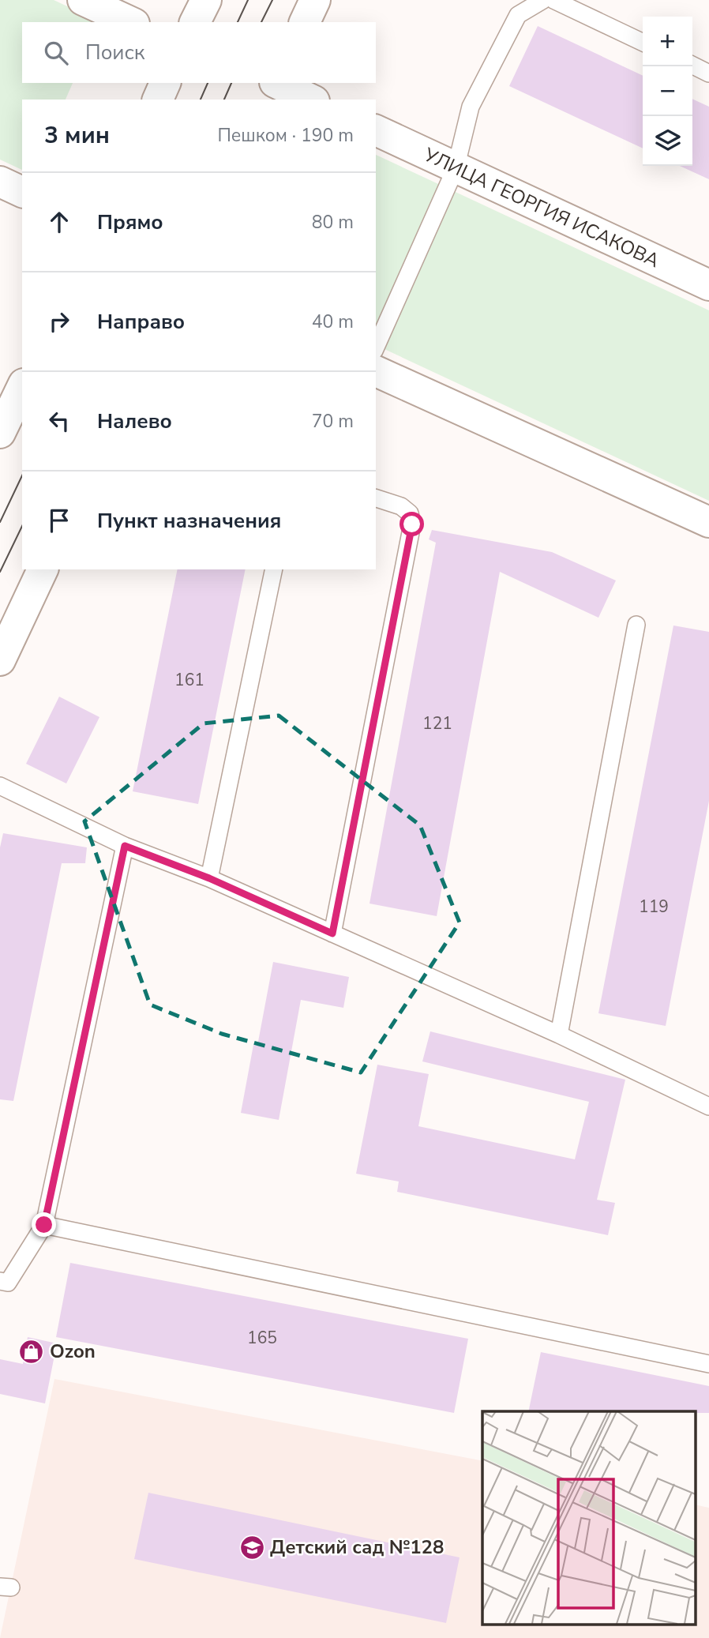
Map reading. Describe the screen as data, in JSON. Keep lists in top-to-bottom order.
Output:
{
  "streets": {
    "street": ["УЛИЦА ГЕОРГИЯ ИСАКОВА"]
  },
  "places": {
    "shop": ["Ozon"],
    "school or university": ["Детский сад №128"]
  },
  "house_numbers": [
    "161",
    "121",
    "119",
    "165"
  ],
  "page": {
    "map_buttons": ["+", "−"],
    "search": "Поиск",
    "heading": ["3 мин", "Пешком · 190 m"],
    "list": [
      ["Прямо", "80 m"],
      ["Направо", "40 m"],
      ["Налево", "70 m"],
      "Пункт назначения"
    ]
  }
}
